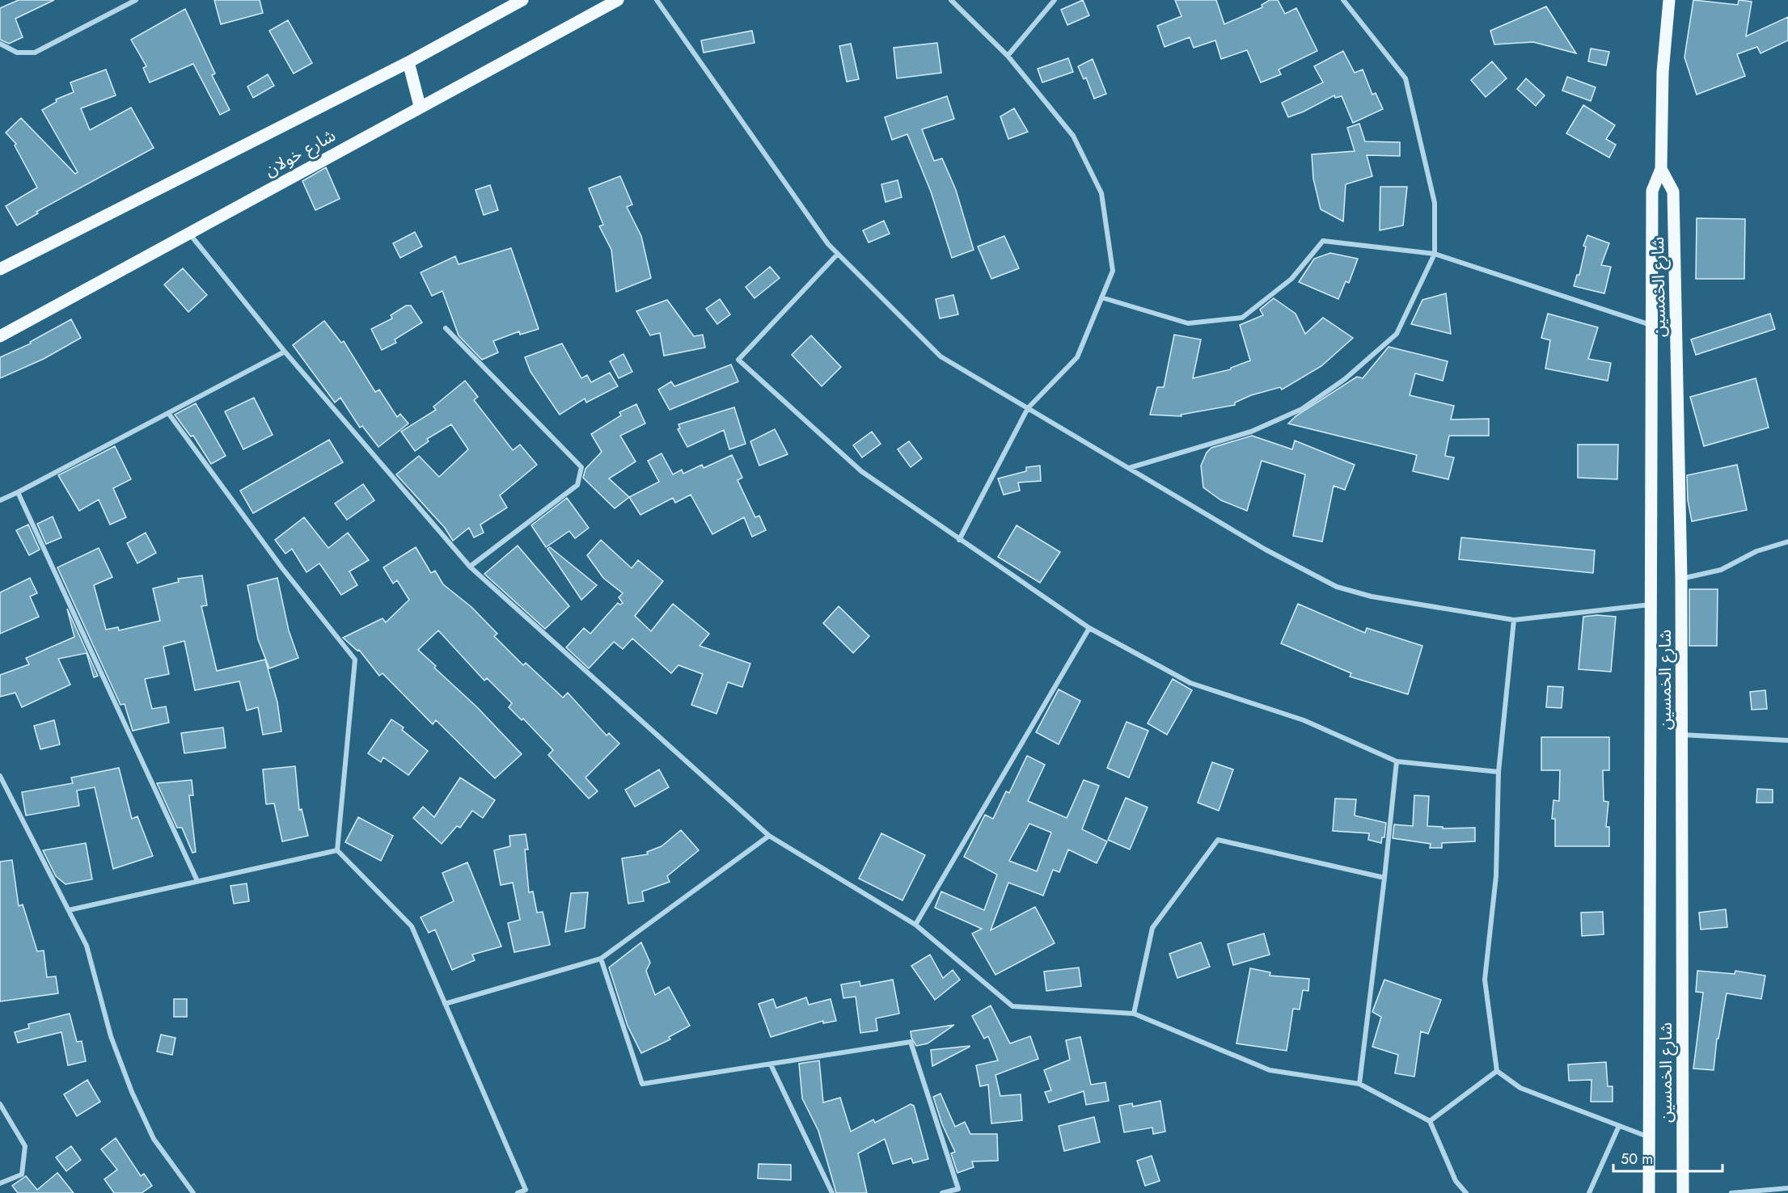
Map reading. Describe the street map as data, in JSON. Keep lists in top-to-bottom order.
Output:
{
  "streets": {
    "main road": ["شارع خولان", "شارع الخمسين"]
  },
  "scale_bar": "50 m"
}
